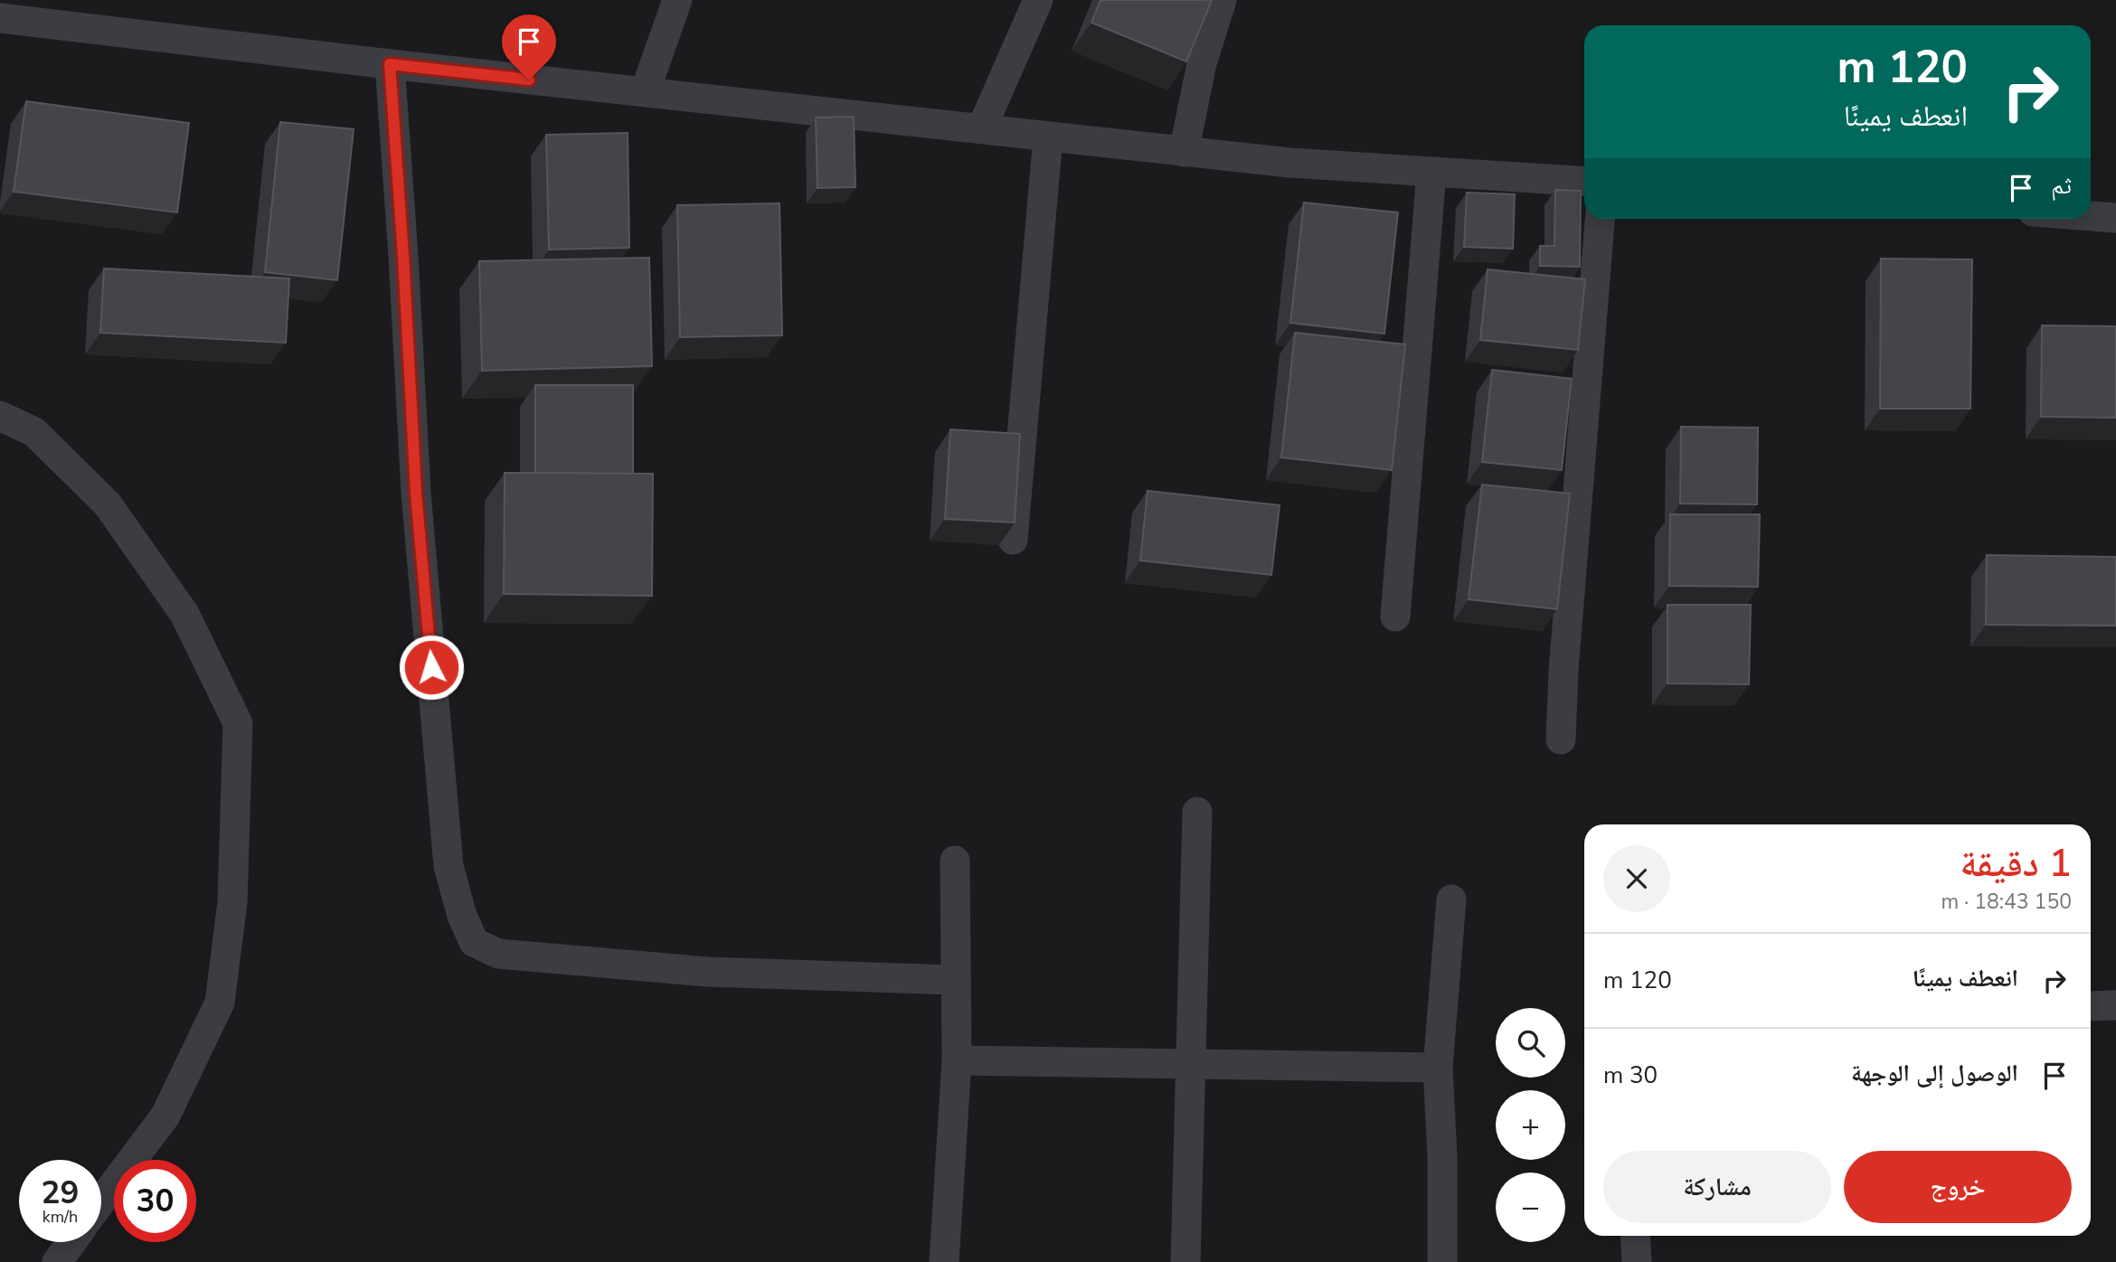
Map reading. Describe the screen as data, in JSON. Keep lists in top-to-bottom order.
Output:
{
  "page": {
    "turn": ["120 m", "انعطف يمينًا"],
    "then": "ثم",
    "heading": ["1 دقيقة", "150 m · 18:43"],
    "list": [
      {
        "name": "انعطف يمينًا",
        "value": "120 m"
      },
      {
        "name": "الوصول إلى الوجهة",
        "value": "30 m"
      }
    ],
    "map_buttons": ["+", "−"],
    "buttons": ["خروج", "مشاركة"],
    "speed": "29 km/h",
    "limit": "30"
  }
}
